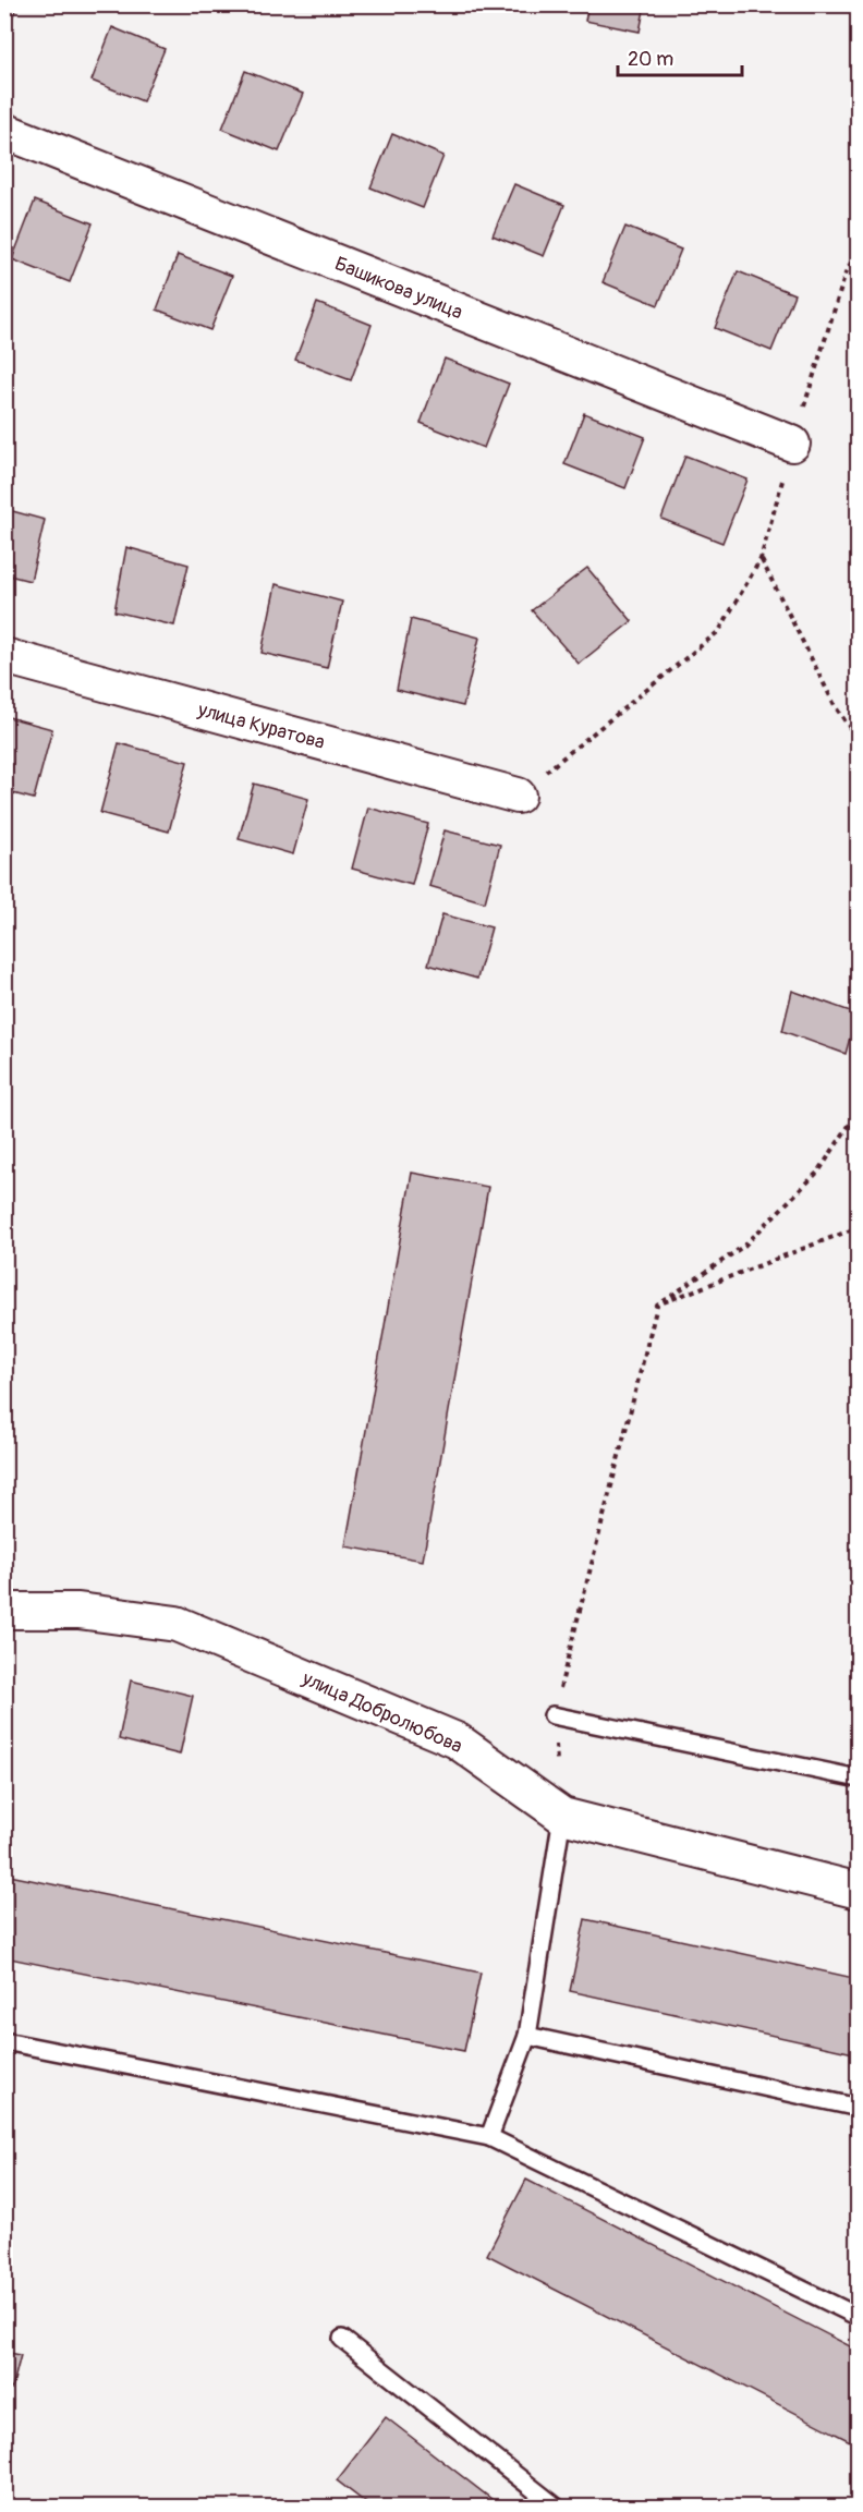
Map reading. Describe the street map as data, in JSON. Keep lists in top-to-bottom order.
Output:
{
  "streets": {
    "street": ["Башикова улица", "улица Куратова", "улица Добролюбова"]
  },
  "scale_bar": "20 m"
}
